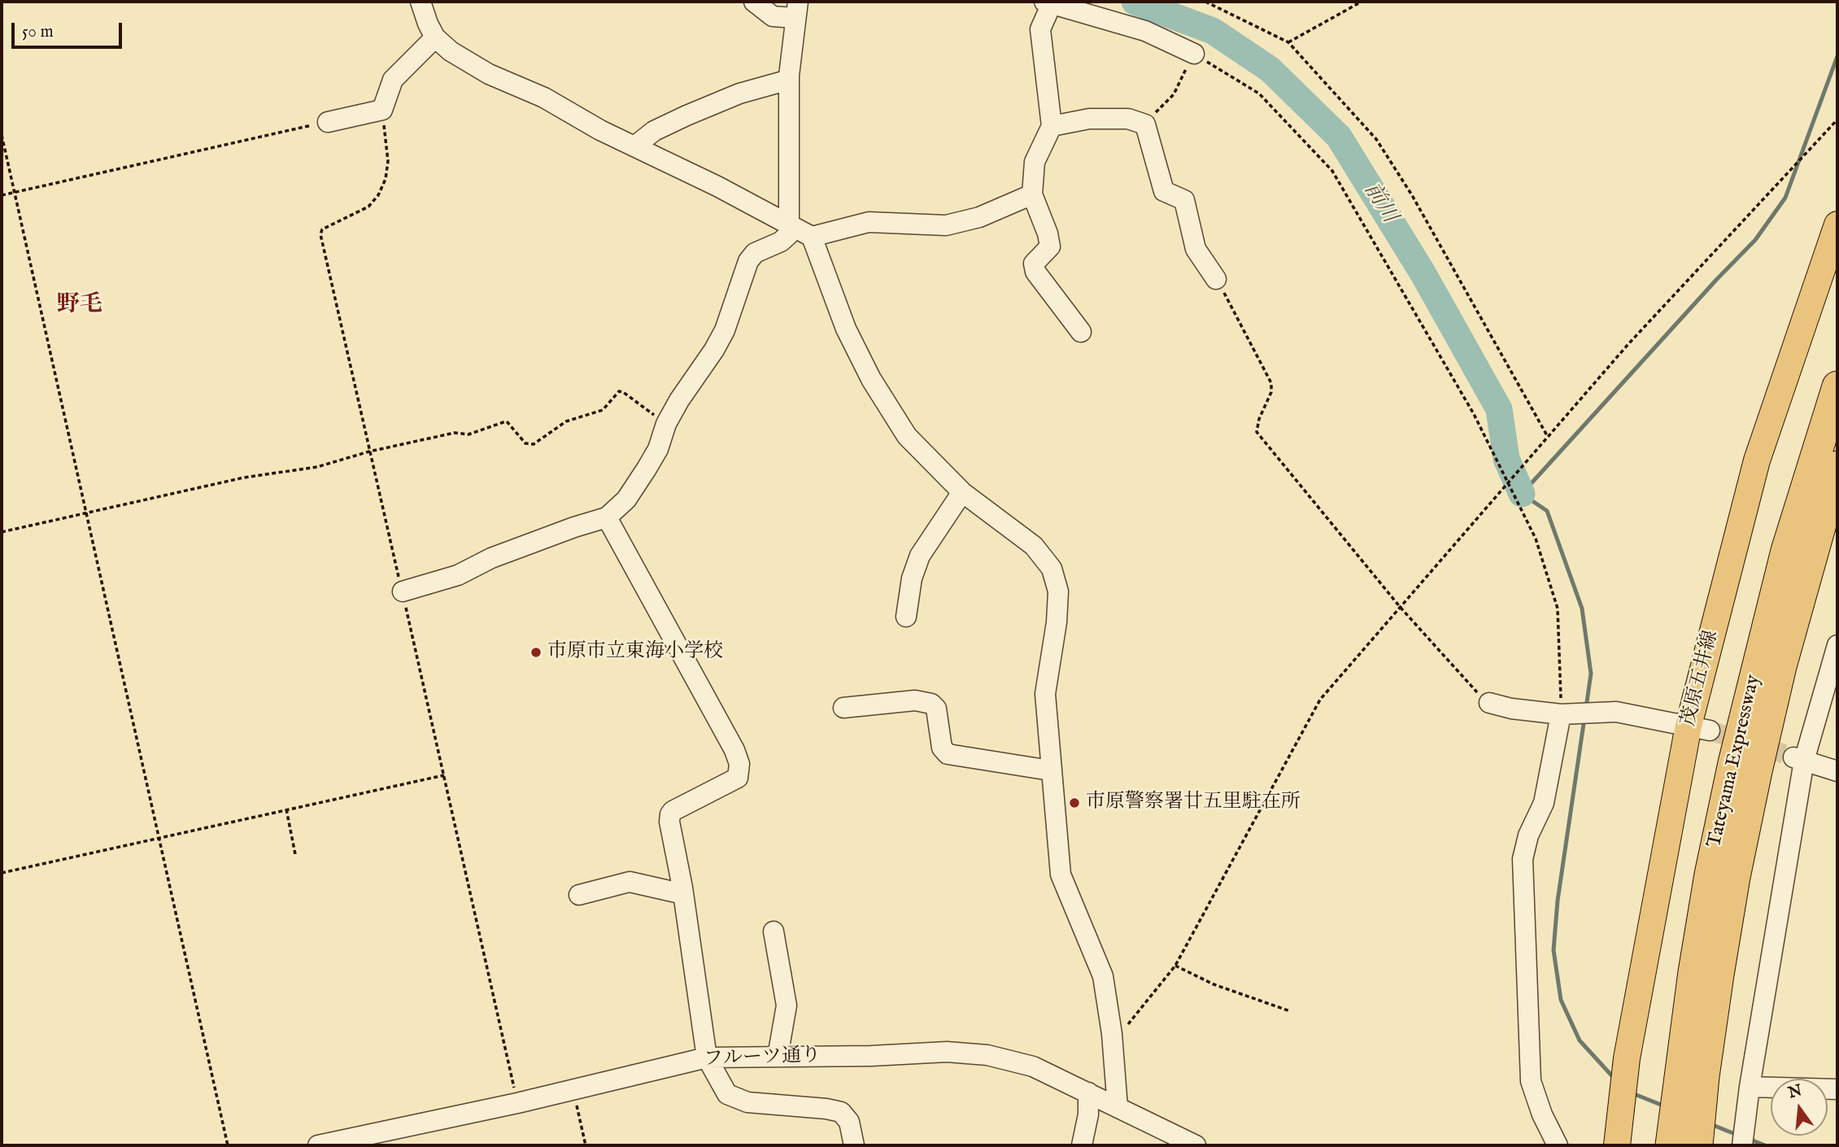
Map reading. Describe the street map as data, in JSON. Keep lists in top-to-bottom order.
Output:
{
  "streets": {
    "highway": ["Tateyama Expressway"],
    "main road": ["茂原五井線"],
    "street": ["フルーツ通り"]
  },
  "districts": ["野毛"],
  "water": ["前川"],
  "places": ["市原市立東海小学校", "市原警察署廿五里駐在所"],
  "scale_bar": "50 m",
  "north": "top"
}
